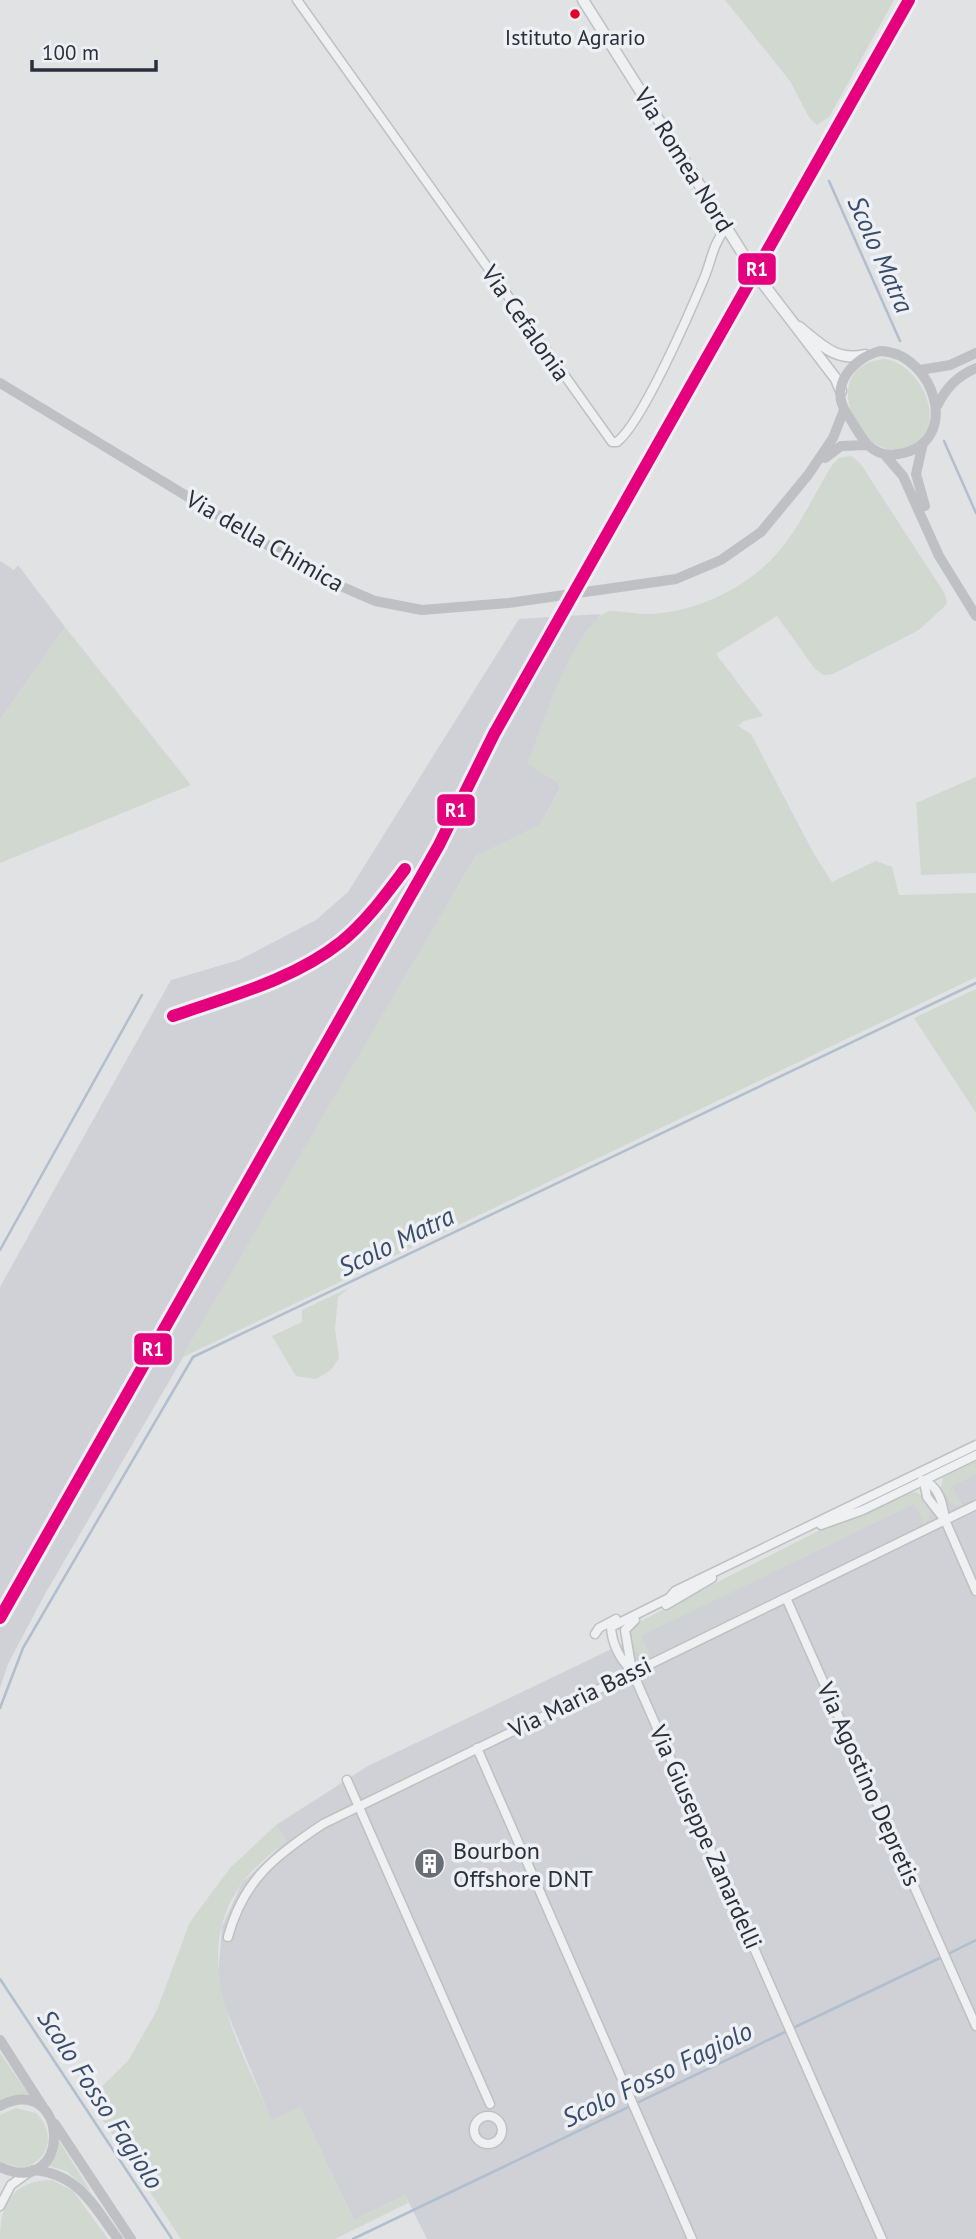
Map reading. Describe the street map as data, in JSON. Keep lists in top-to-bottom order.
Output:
{
  "streets": {
    "main road": ["Via della Chimica"],
    "street": [
      "Via Romea Nord",
      "Via Cefalonia",
      "Via Maria Bassi",
      "Via Agostino Depretis",
      "Via Giuseppe Zanardelli"
    ]
  },
  "crossings": [
    ["Via Romea Nord", "Via Cefalonia"],
    ["Via Romea Nord", "Via della Chimica"],
    ["Via Maria Bassi", "Via Agostino Depretis"],
    ["Via Maria Bassi", "Via Giuseppe Zanardelli"]
  ],
  "water": ["Scolo Matra", "Scolo Fosso Fagiolo"],
  "places": {
    "other": ["Istituto Agrario"],
    "building": ["Bourbon Offshore DNT"]
  },
  "lines": ["transit line R1"],
  "scale_bar": "100 m"
}
